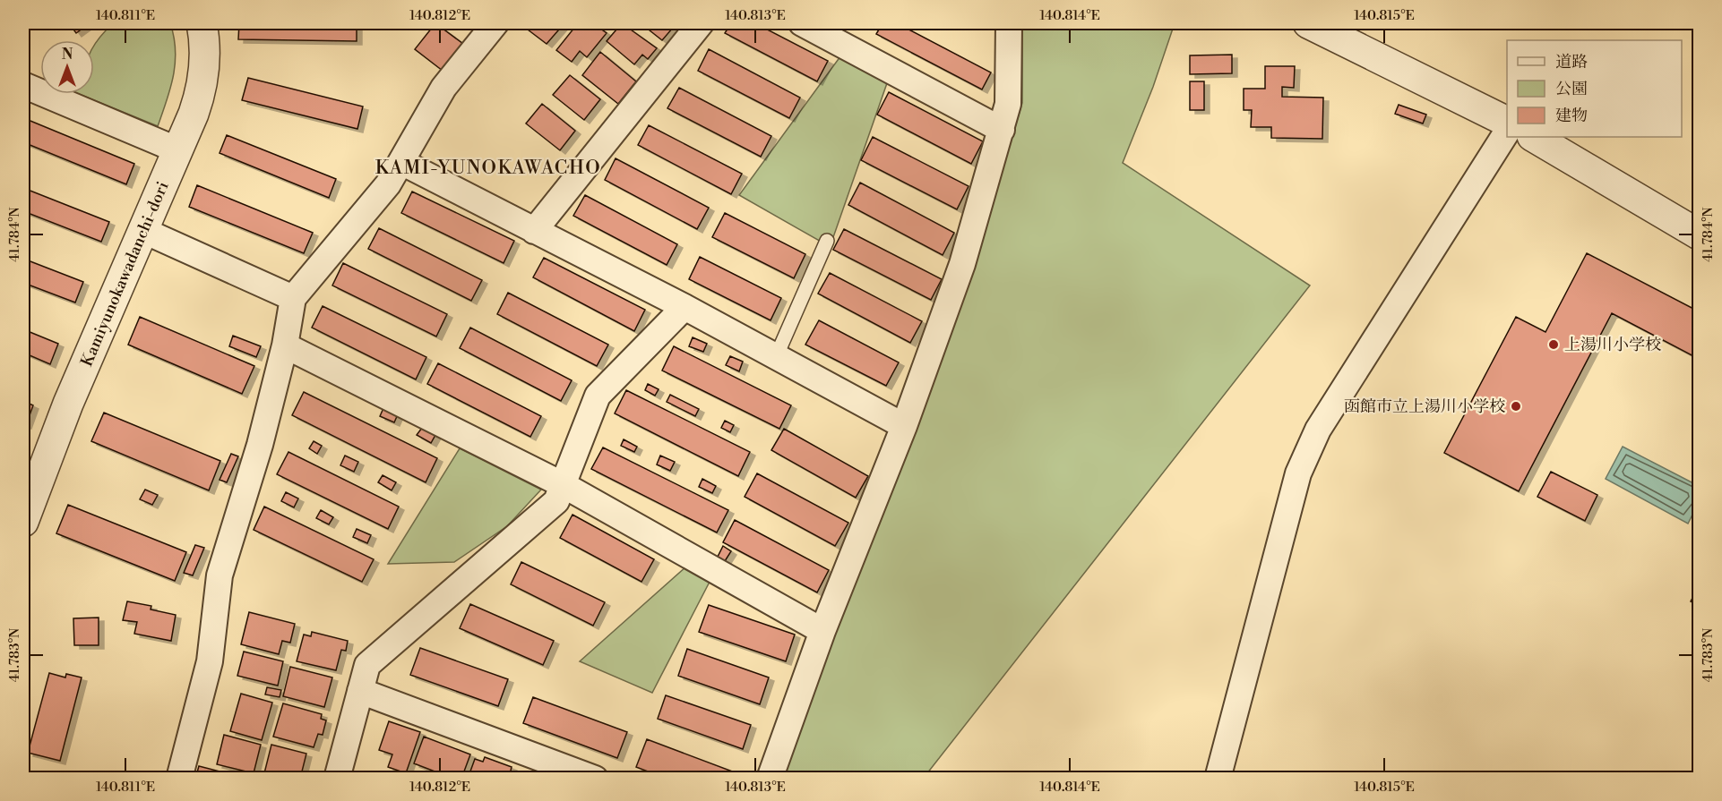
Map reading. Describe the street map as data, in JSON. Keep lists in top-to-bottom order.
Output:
{
  "streets": {
    "street": ["Kamiyunokawadanchi-dori"]
  },
  "districts": ["KAMI-YUNOKAWACHO"],
  "places": ["上湯川小学校", "函館市立上湯川小学校"],
  "legend": ["道路", "公園", "建物"],
  "north": "top",
  "coordinates": [
    "140.811°E",
    "140.812°E",
    "140.813°E",
    "140.814°E",
    "140.815°E",
    "41.784°N",
    "41.783°N"
  ]
}
